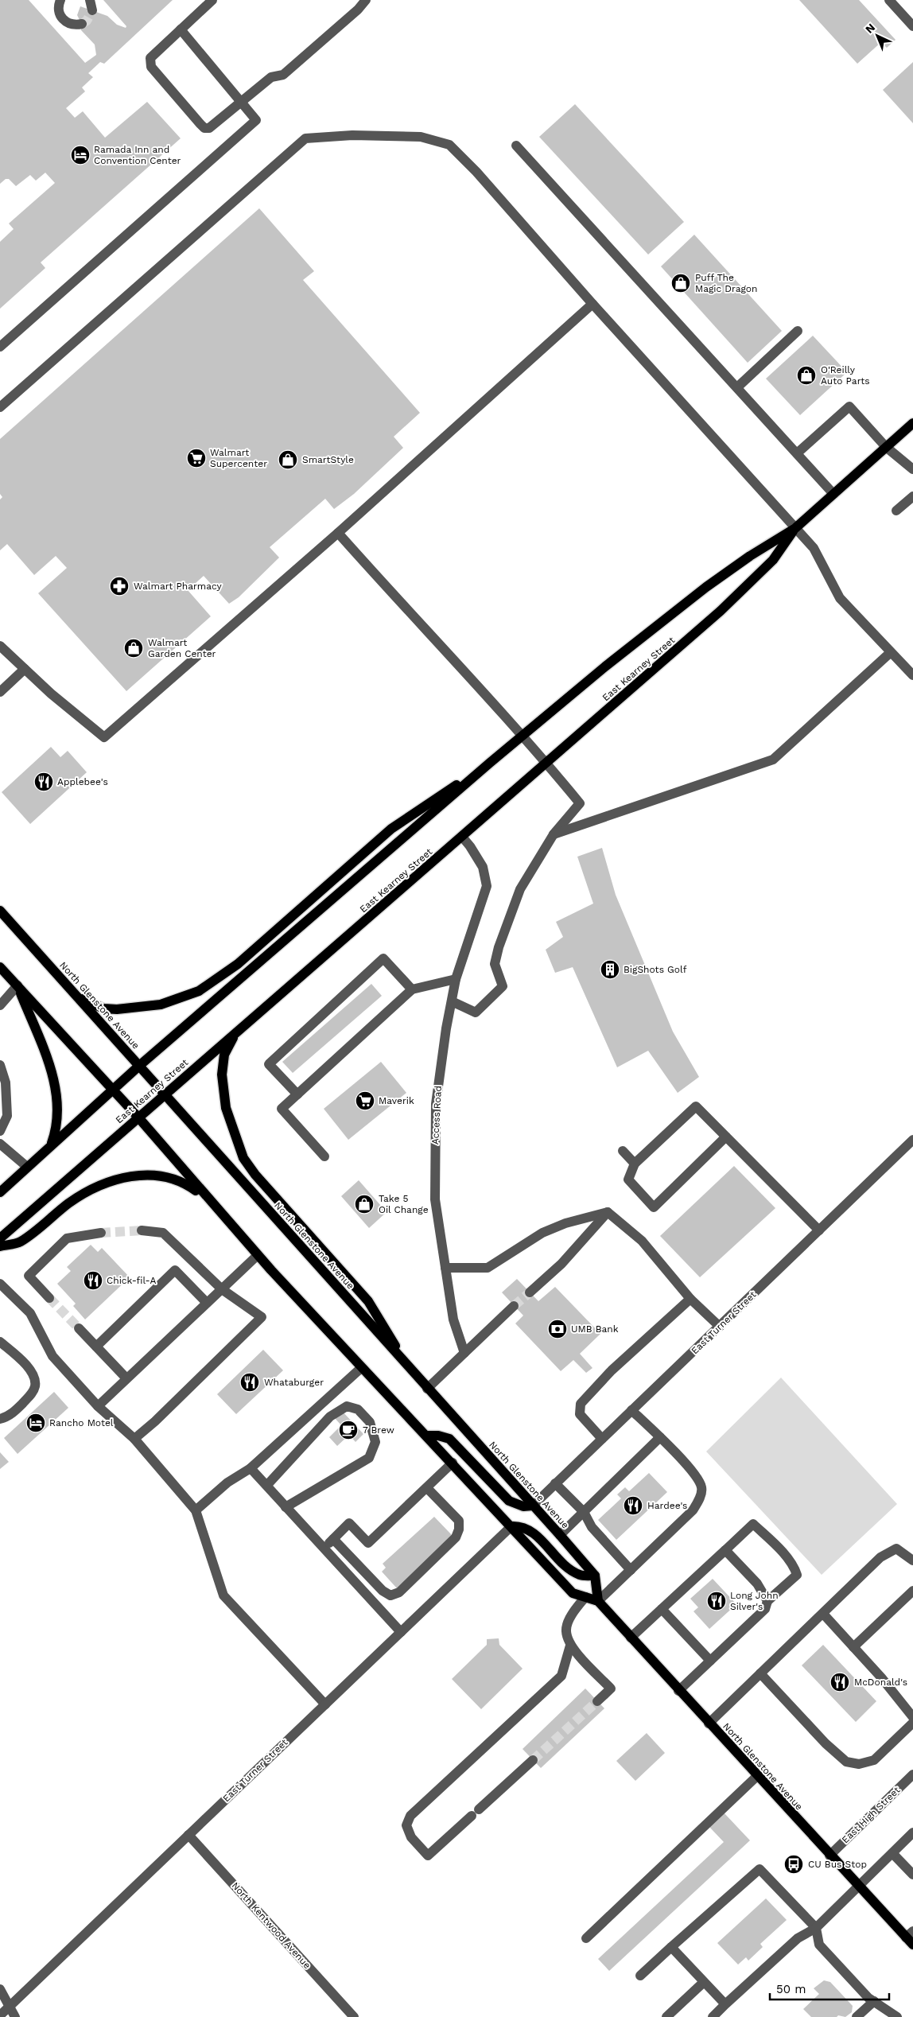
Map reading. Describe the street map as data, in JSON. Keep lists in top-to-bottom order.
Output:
{
  "streets": {
    "main road": ["East Kearney Street", "North Glenstone Avenue"],
    "street": [
      "Access Road",
      "East Turner Street",
      "East High Street",
      "North Kentwood Avenue"
    ]
  },
  "crossings": [
    ["East Kearney Street", "North Glenstone Avenue"],
    ["East Kearney Street", "Access Road"],
    ["North Glenstone Avenue", "East Turner Street"],
    ["North Glenstone Avenue", "East High Street"],
    ["East Turner Street", "North Kentwood Avenue"]
  ],
  "places": {
    "hotel": ["Ramada Inn and Convention Center", "Rancho Motel"],
    "shop": [
      "Puff The Magic Dragon",
      "O'Reilly Auto Parts",
      "SmartStyle",
      "Walmart Garden Center",
      "Take 5 Oil Change"
    ],
    "supermarket": ["Walmart Supercenter", "Maverik"],
    "pharmacy": ["Walmart Pharmacy"],
    "restaurant": [
      "Applebee's",
      "Chick-fil-A",
      "Whataburger",
      "Hardee's",
      "Long John Silver's",
      "McDonald's"
    ],
    "building": ["BigShots Golf"],
    "bank": ["UMB Bank"],
    "cafe": ["7 Brew"],
    "bus stop": ["CU Bus Stop"]
  },
  "scale_bar": "50 m",
  "north": "top left"
}
